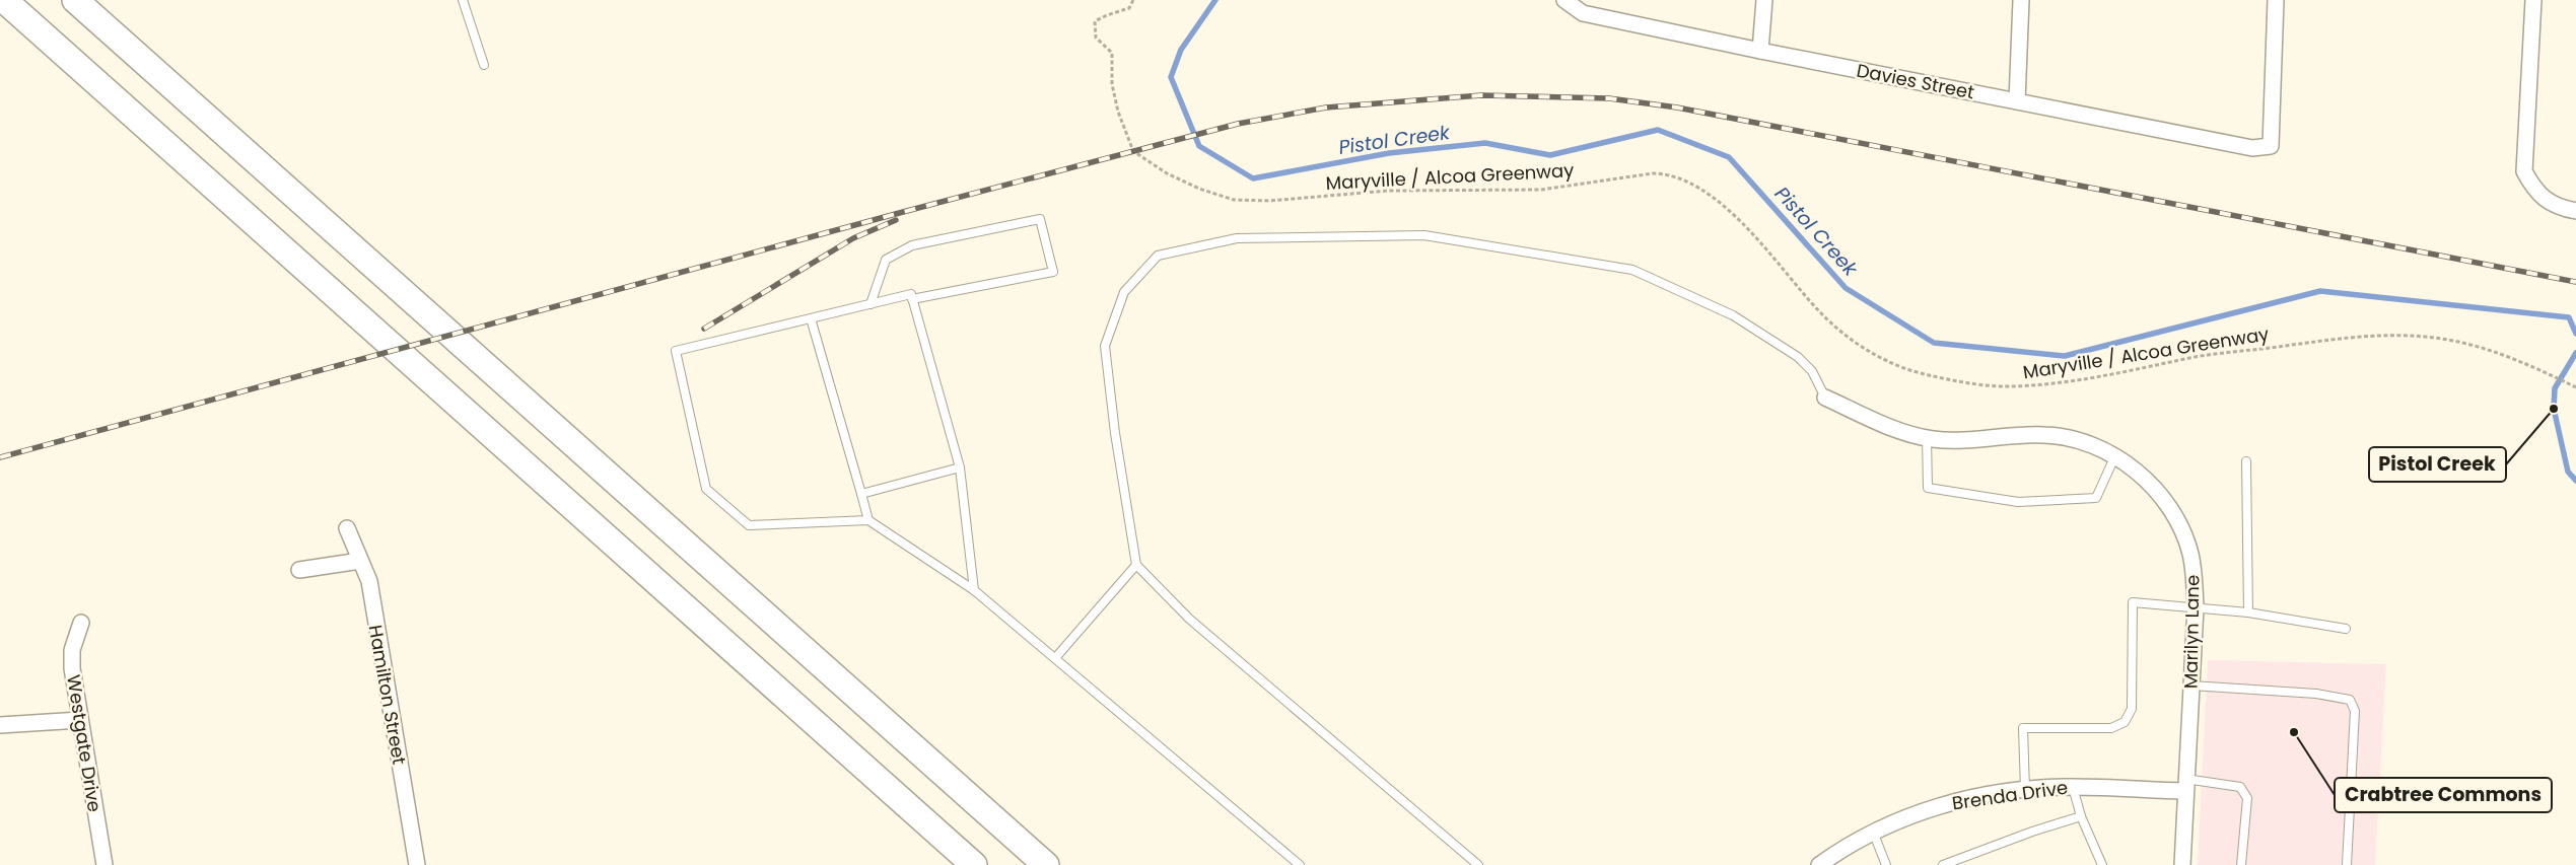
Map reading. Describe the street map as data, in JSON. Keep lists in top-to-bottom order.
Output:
{
  "streets": {
    "street": [
      "Davies Street",
      "Marilyn Lane",
      "Hamilton Street",
      "Westgate Drive",
      "Brenda Drive"
    ],
    "path": ["Maryville / Alcoa Greenway"]
  },
  "crossings": [
    ["Marilyn Lane", "Brenda Drive"]
  ],
  "water": ["Pistol Creek"],
  "places": ["Pistol Creek", "Crabtree Commons"]
}
